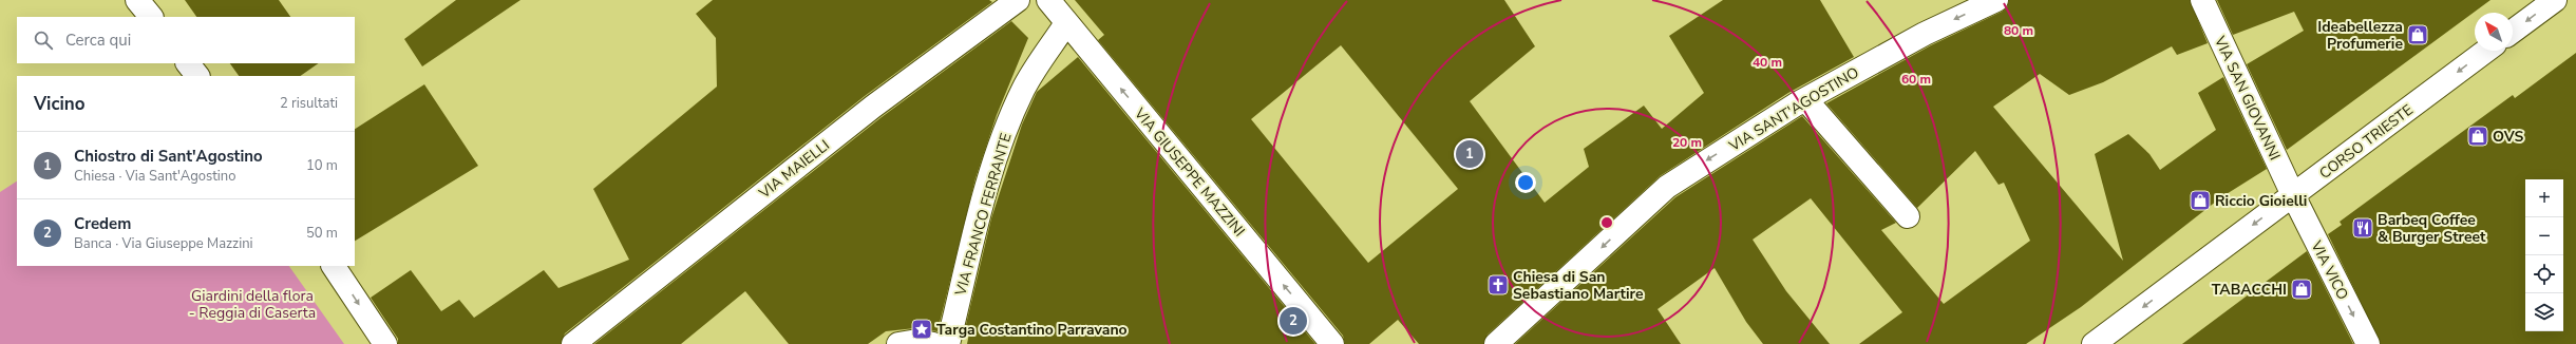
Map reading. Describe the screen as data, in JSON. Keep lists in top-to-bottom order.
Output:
{
  "streets": {
    "street": [
      "VIA SAN GIOVANNI",
      "VIA SANT'AGOSTINO",
      "CORSO TRIESTE",
      "VIA MAIELLI",
      "VIA GIUSEPPE MAZZINI",
      "VIA FRANCO FERRANTE",
      "VIA VICO"
    ]
  },
  "crossings": [
    ["VIA SAN GIOVANNI", "CORSO TRIESTE"],
    ["VIA SAN GIOVANNI", "VIA VICO"],
    ["CORSO TRIESTE", "VIA VICO"],
    ["VIA GIUSEPPE MAZZINI", "VIA FRANCO FERRANTE"]
  ],
  "one_way": [
    "VIA SANT'AGOSTINO",
    "CORSO TRIESTE",
    "VIA GIUSEPPE MAZZINI",
    "VIA VICO"
  ],
  "parks": ["Giardini della flora - Reggia di Caserta"],
  "places": {
    "shop": [
      "Ideabellezza Profumerie",
      "OVS",
      "Riccio Gioielli",
      "TABACCHI"
    ],
    "restaurant": ["Barbeq Coffee & Burger Street"],
    "church": ["Chiesa di San Sebastiano Martire"],
    "place": ["Targa Costantino Parravano"]
  },
  "north": "top left",
  "page": {
    "search": "Cerca qui",
    "heading": ["Vicino", "2 risultati"],
    "list": [
      {
        "mark": "1",
        "name": "Chiostro di Sant'Agostino",
        "note": "Chiesa · Via Sant'Agostino",
        "value": "10 m"
      },
      {
        "mark": "2",
        "name": "Credem",
        "note": "Banca · Via Giuseppe Mazzini",
        "value": "50 m"
      }
    ],
    "pins": ["1", "2"],
    "map_buttons": ["+", "−"]
  },
  "rings": [
    "80 m",
    "40 m",
    "60 m",
    "20 m"
  ]
}
